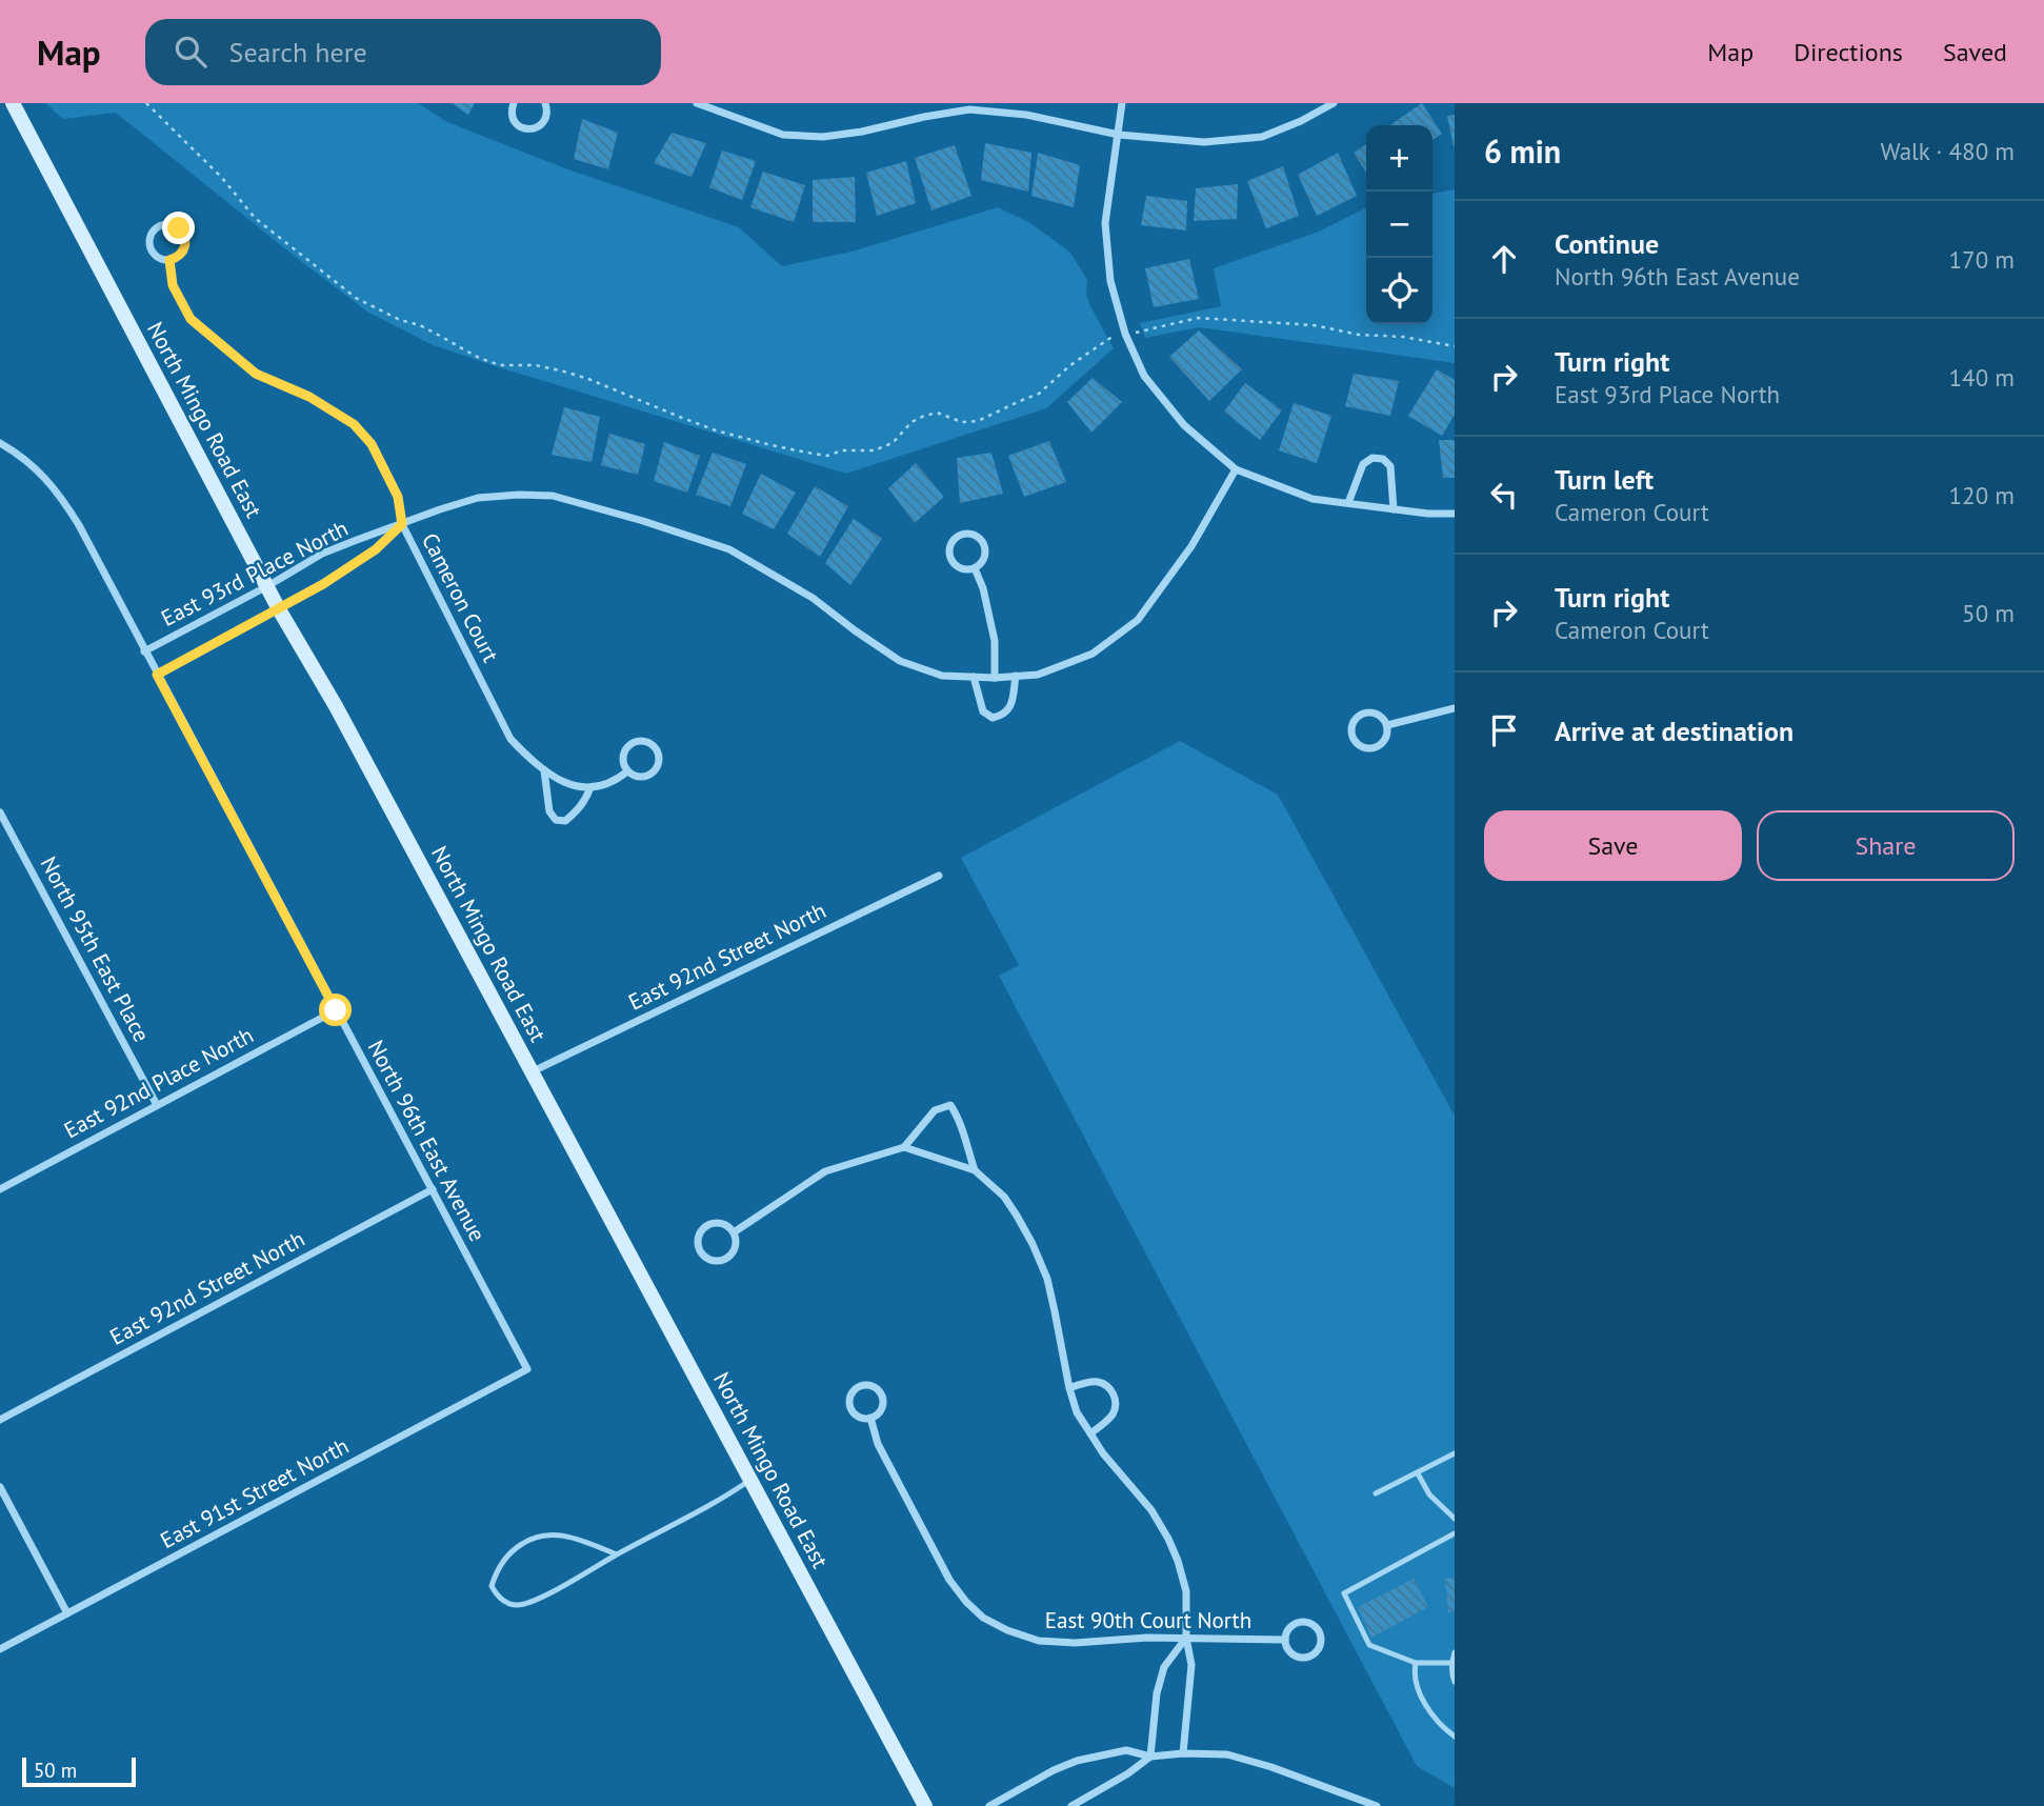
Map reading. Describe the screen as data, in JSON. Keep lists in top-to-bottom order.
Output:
{
  "streets": {
    "street": [
      "North Mingo Road East",
      "East 93rd Place North",
      "Cameron Court",
      "North 95th East Place",
      "East 92nd Street North",
      "East 92nd Place North",
      "North 96th East Avenue",
      "East 91st Street North",
      "East 90th Court North"
    ]
  },
  "crossings": [
    ["North Mingo Road East", "East 93rd Place North"],
    ["North Mingo Road East", "East 92nd Street North"],
    ["East 93rd Place North", "Cameron Court"],
    ["East 93rd Place North", "North 96th East Avenue"],
    ["North 95th East Place", "East 92nd Place North"],
    ["East 92nd Street North", "North 96th East Avenue"],
    ["East 92nd Place North", "North 96th East Avenue"],
    ["North 96th East Avenue", "East 91st Street North"]
  ],
  "scale_bar": "50 m",
  "page": {
    "header": "Map",
    "search": "Search here",
    "nav": ["Map", "Directions", "Saved"],
    "heading": ["6 min", "Walk · 480 m"],
    "map_buttons": ["+", "−"],
    "list": [
      ["Continue", "North 96th East Avenue", "170 m"],
      ["Turn right", "East 93rd Place North", "140 m"],
      ["Turn left", "Cameron Court", "120 m"],
      ["Turn right", "Cameron Court", "50 m"],
      "Arrive at destination"
    ],
    "buttons": ["Save", "Share"],
    "scale": "50 m"
  }
}
